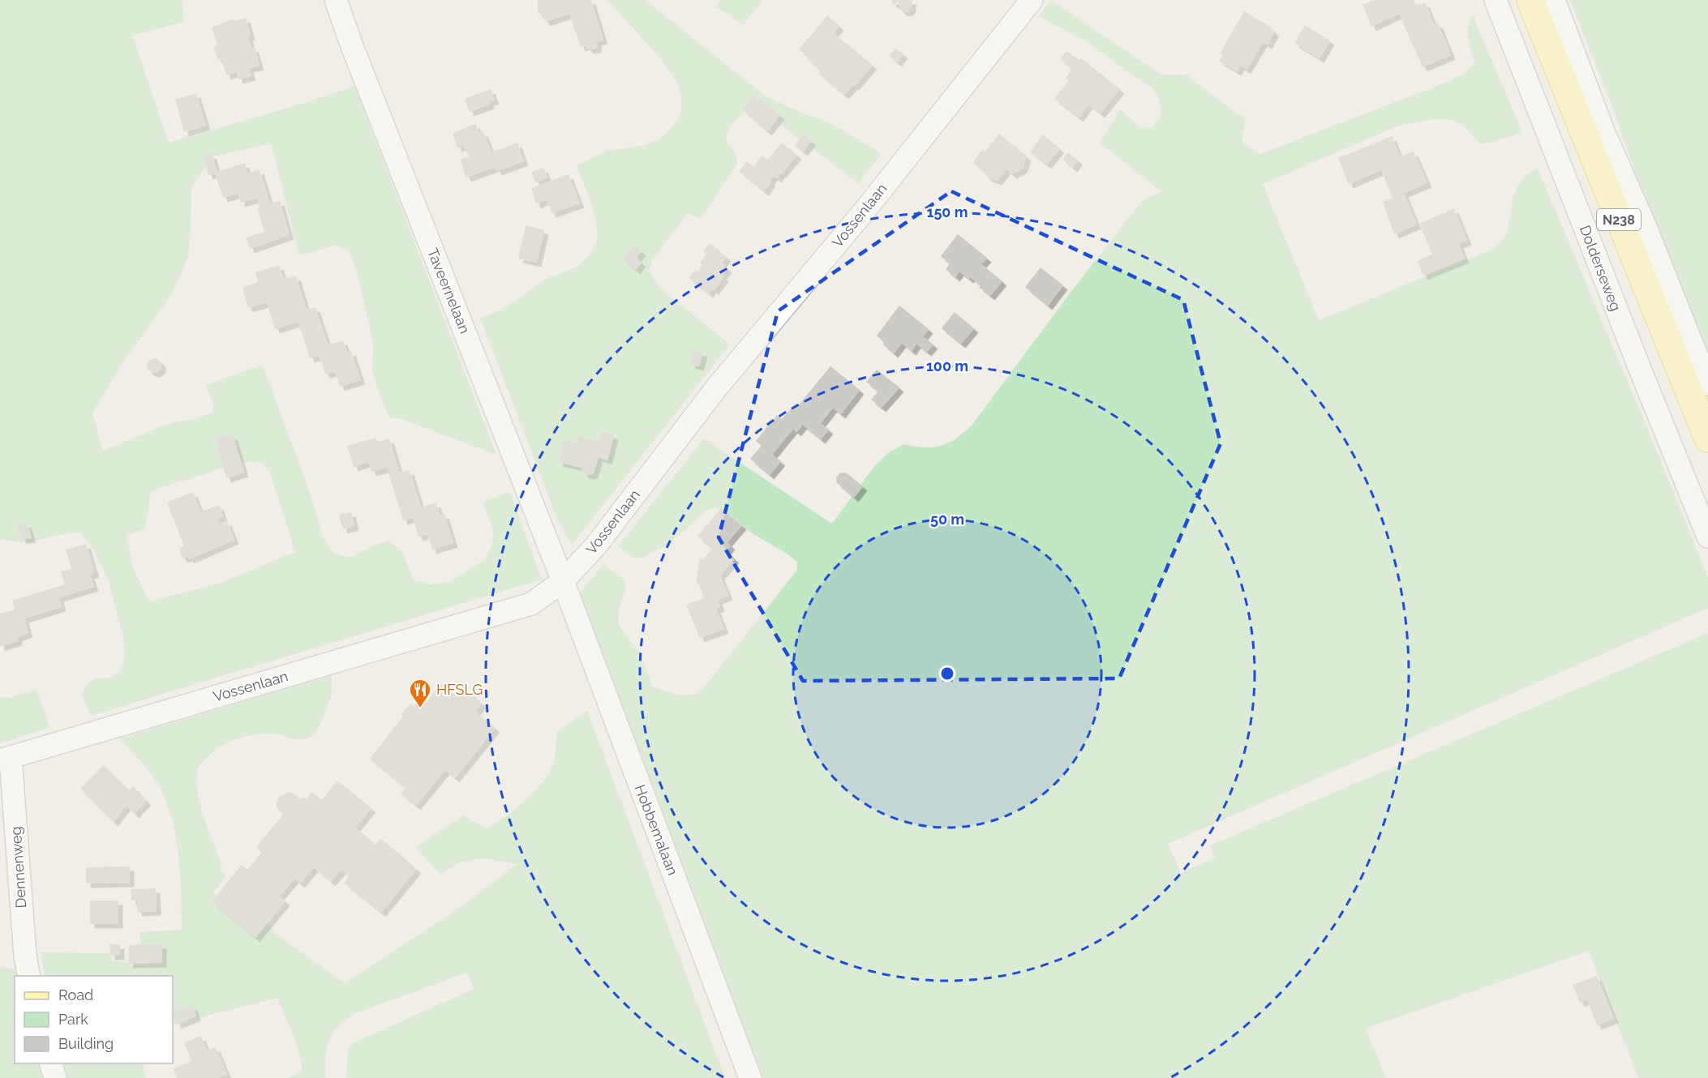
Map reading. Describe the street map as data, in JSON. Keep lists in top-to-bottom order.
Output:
{
  "streets": {
    "main road": ["N238"],
    "street": [
      "Vossenlaan",
      "Dolderseweg",
      "Taveernelaan",
      "Hobbemalaan",
      "Dennenweg"
    ]
  },
  "crossings": [
    ["Vossenlaan", "Taveernelaan"],
    ["Vossenlaan", "Hobbemalaan"],
    ["Vossenlaan", "Dennenweg"],
    ["Taveernelaan", "Hobbemalaan"]
  ],
  "places": {
    "restaurant": ["HFSLG"]
  },
  "legend": ["Road", "Park", "Building"],
  "rings": ["150 m", "100 m", "50 m"]
}
